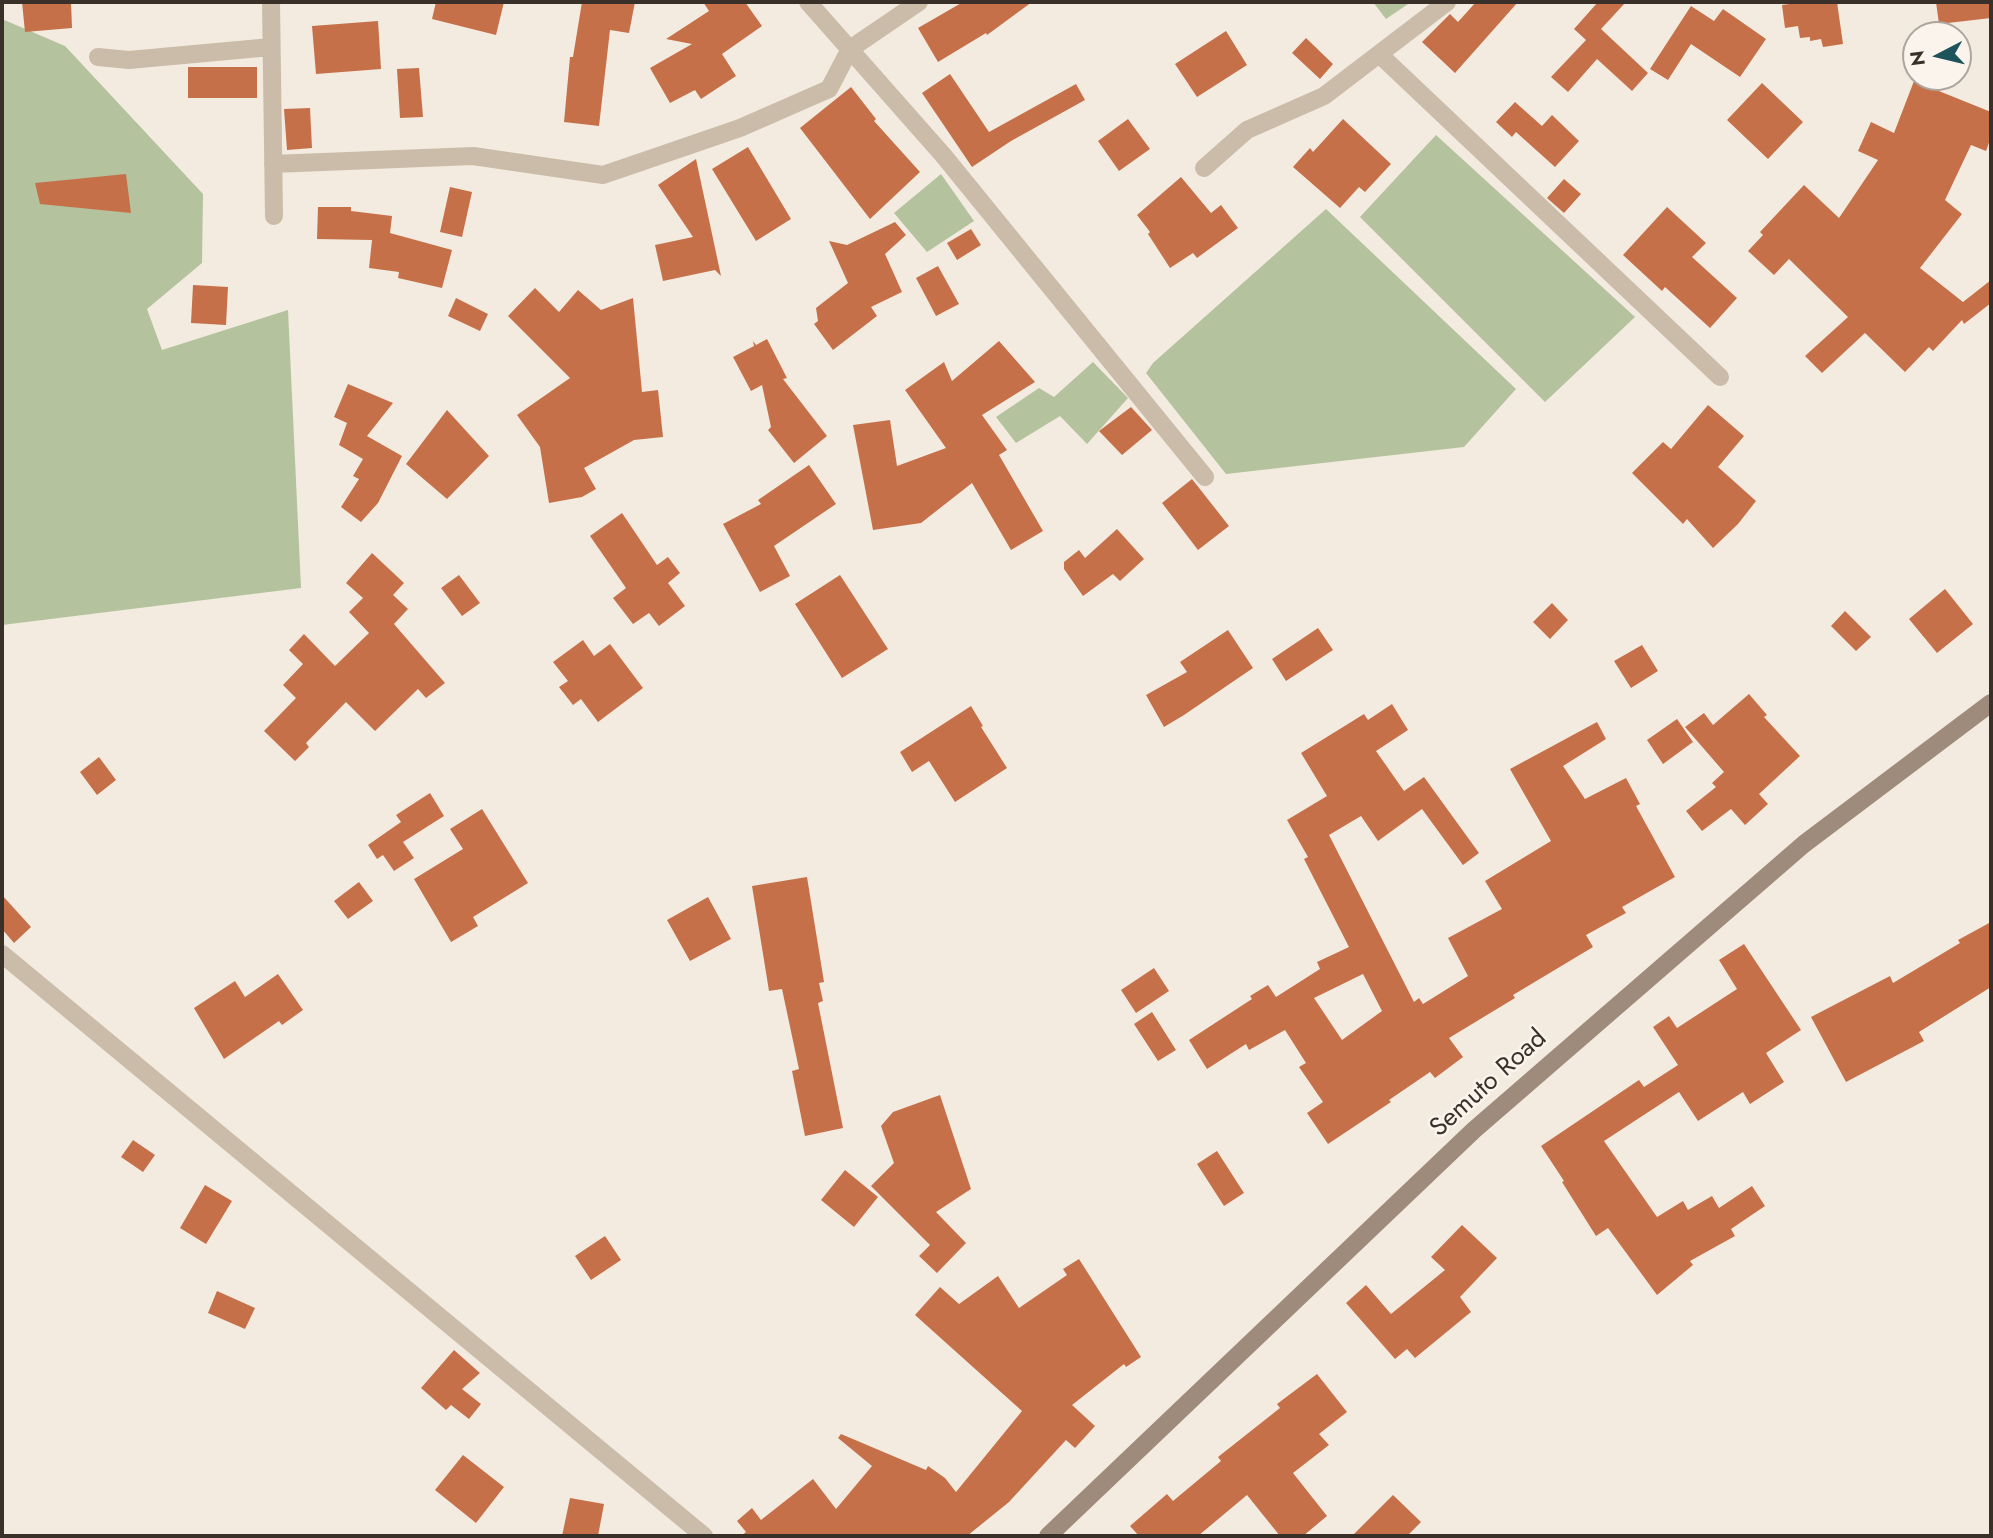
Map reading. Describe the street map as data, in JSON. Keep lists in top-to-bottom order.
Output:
{
  "streets": {
    "main road": ["Semuto Road"]
  },
  "north": "left"
}
